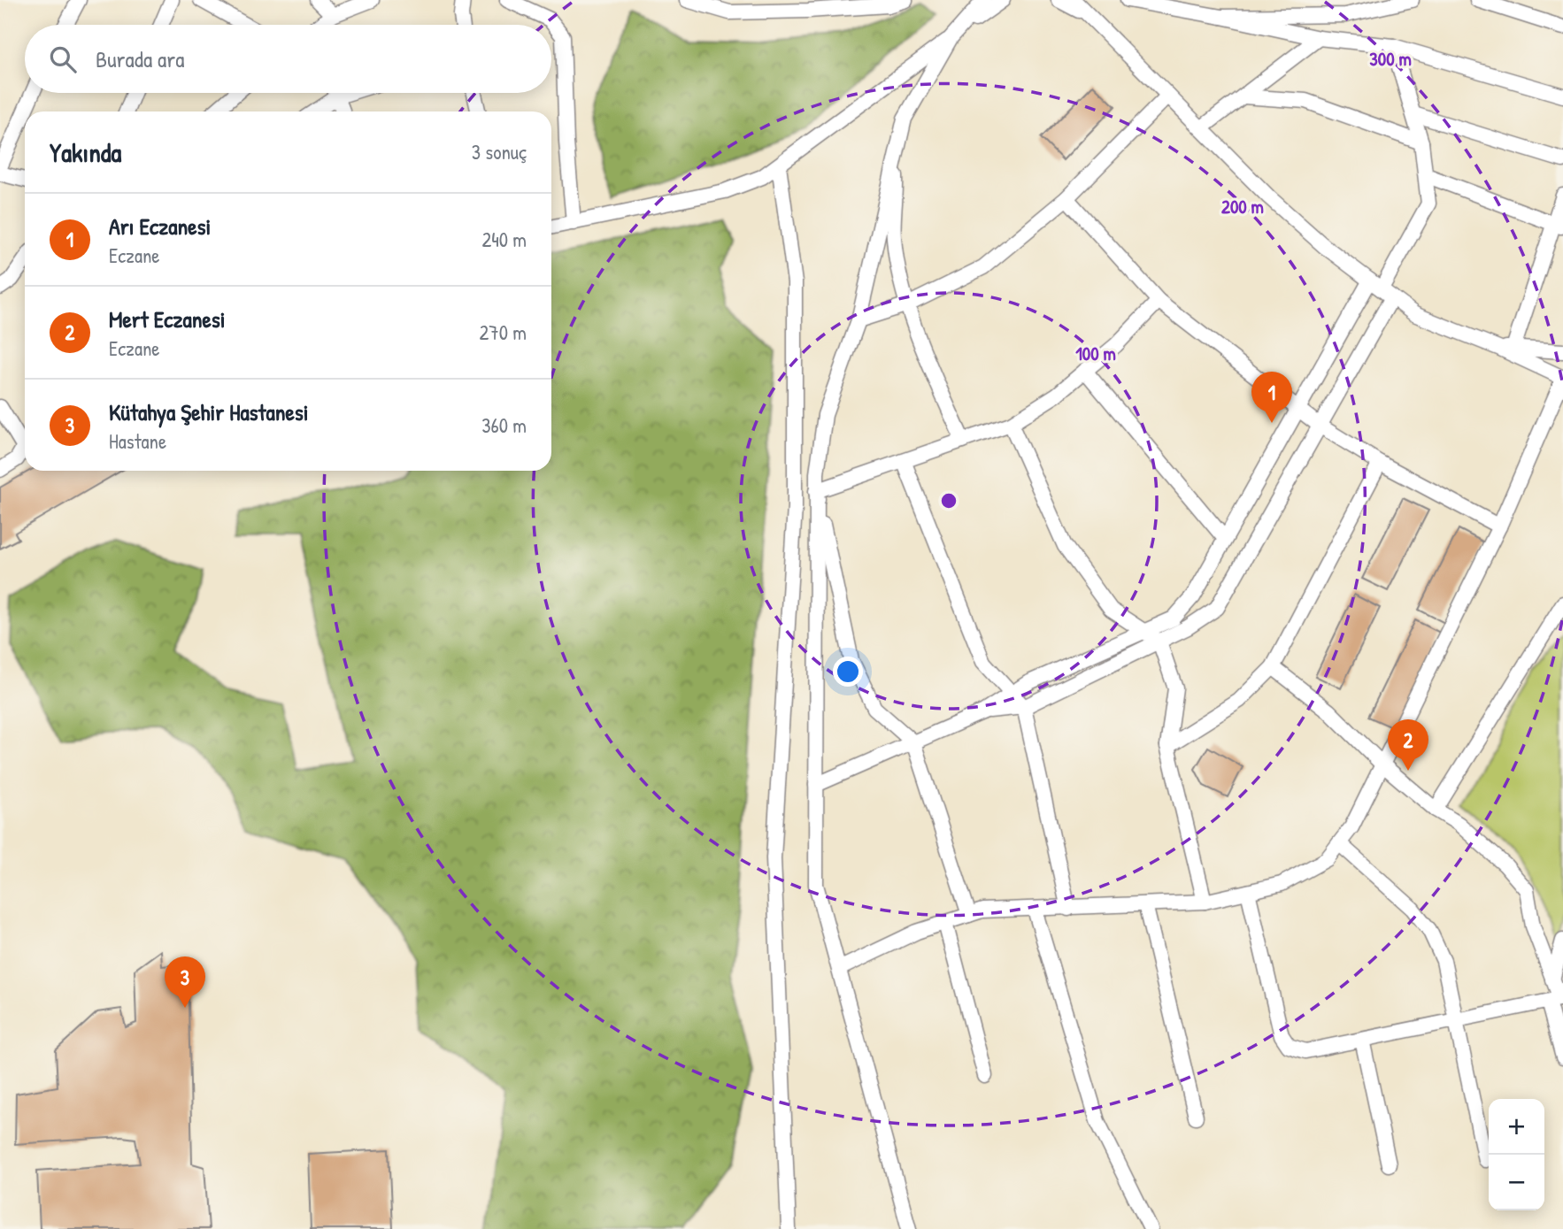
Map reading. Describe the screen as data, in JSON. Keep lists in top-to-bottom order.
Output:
{
  "page": {
    "search": "Burada ara",
    "heading": ["Yakında", "3 sonuç"],
    "list": [
      {
        "mark": "1",
        "name": "Arı Eczanesi",
        "note": "Eczane",
        "value": "240 m"
      },
      {
        "mark": "2",
        "name": "Mert Eczanesi",
        "note": "Eczane",
        "value": "270 m"
      },
      {
        "mark": "3",
        "name": "Kütahya Şehir Hastanesi",
        "note": "Hastane",
        "value": "360 m"
      }
    ],
    "pins": ["1", "2", "3"],
    "map_buttons": ["+", "−"]
  },
  "rings": ["300 m", "200 m", "100 m"]
}
